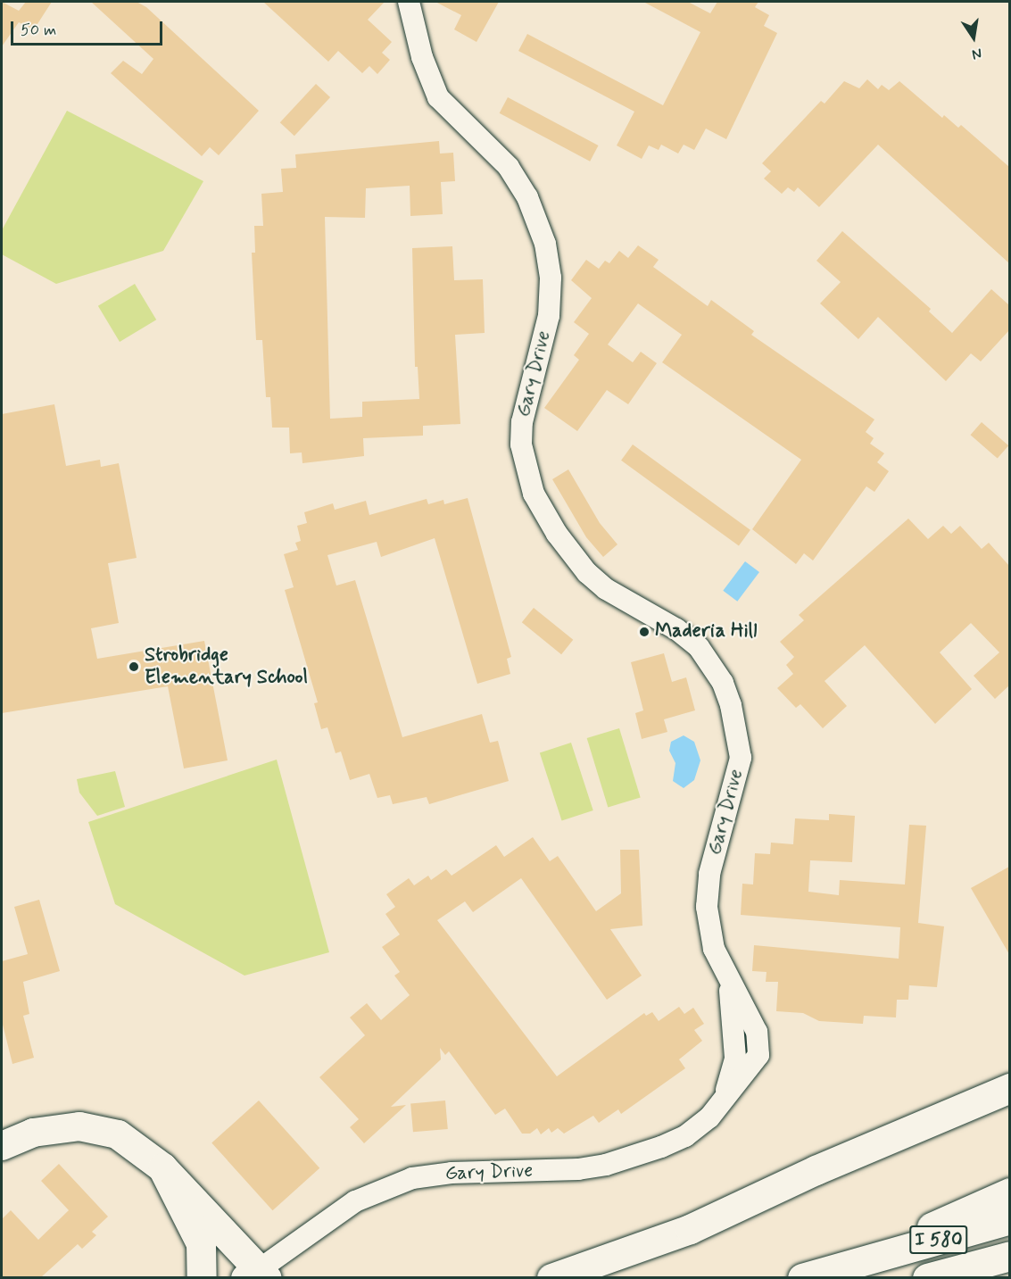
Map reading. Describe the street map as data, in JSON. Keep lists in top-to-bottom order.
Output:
{
  "streets": {
    "main road": ["I 580"],
    "street": ["Gary Drive"]
  },
  "places": ["Maderia Hill", "Strobridge Elementary School"],
  "scale_bar": "50 m",
  "north": "bottom"
}
